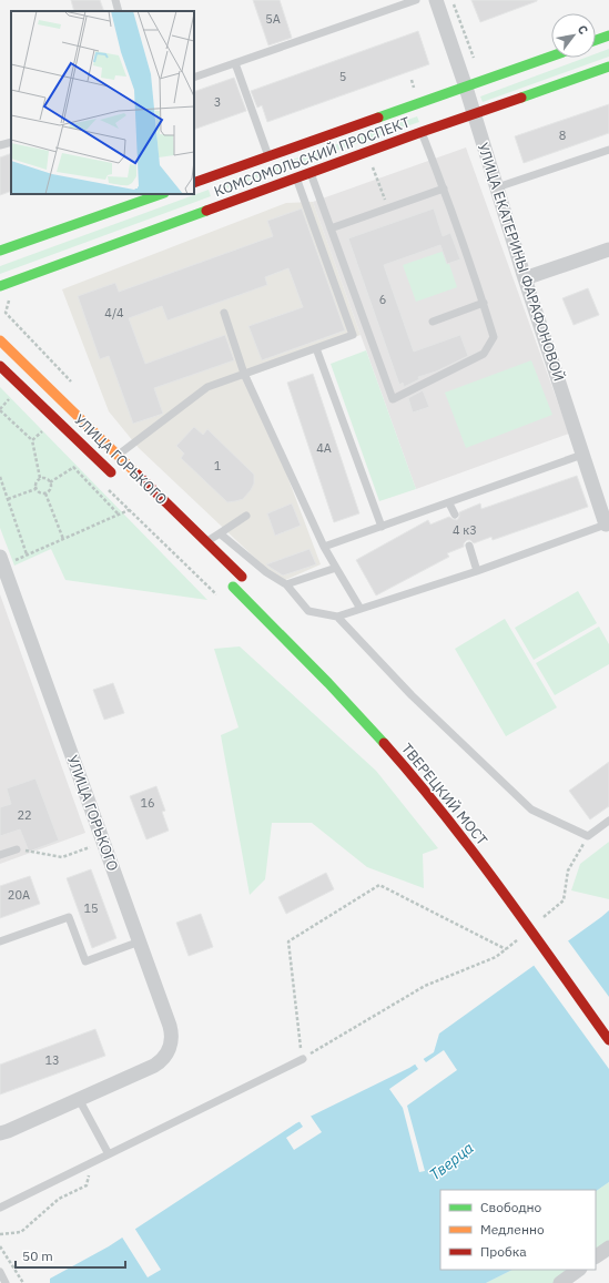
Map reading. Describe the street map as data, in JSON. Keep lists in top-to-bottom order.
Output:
{
  "streets": {
    "street": [
      "КОМСОМОЛЬСКИЙ ПРОСПЕКТ",
      "УЛИЦА ЕКАТЕРИНЫ ФАРАФОНОВОЙ",
      "УЛИЦА ГОРЬКОГО",
      "ТВЕРЕЦКИЙ МОСТ"
    ]
  },
  "crossings": [
    ["КОМСОМОЛЬСКИЙ ПРОСПЕКТ", "УЛИЦА ЕКАТЕРИНЫ ФАРАФОНОВОЙ"]
  ],
  "water": ["Тверца"],
  "house_numbers": [
    "5А",
    "5",
    "3",
    "8",
    "6",
    "4/4",
    "4А",
    "1",
    "4 к3",
    "16",
    "22",
    "20А",
    "15",
    "13"
  ],
  "legend": ["Свободно", "Медленно", "Пробка"],
  "scale_bar": "50 m",
  "north": "top right"
}
